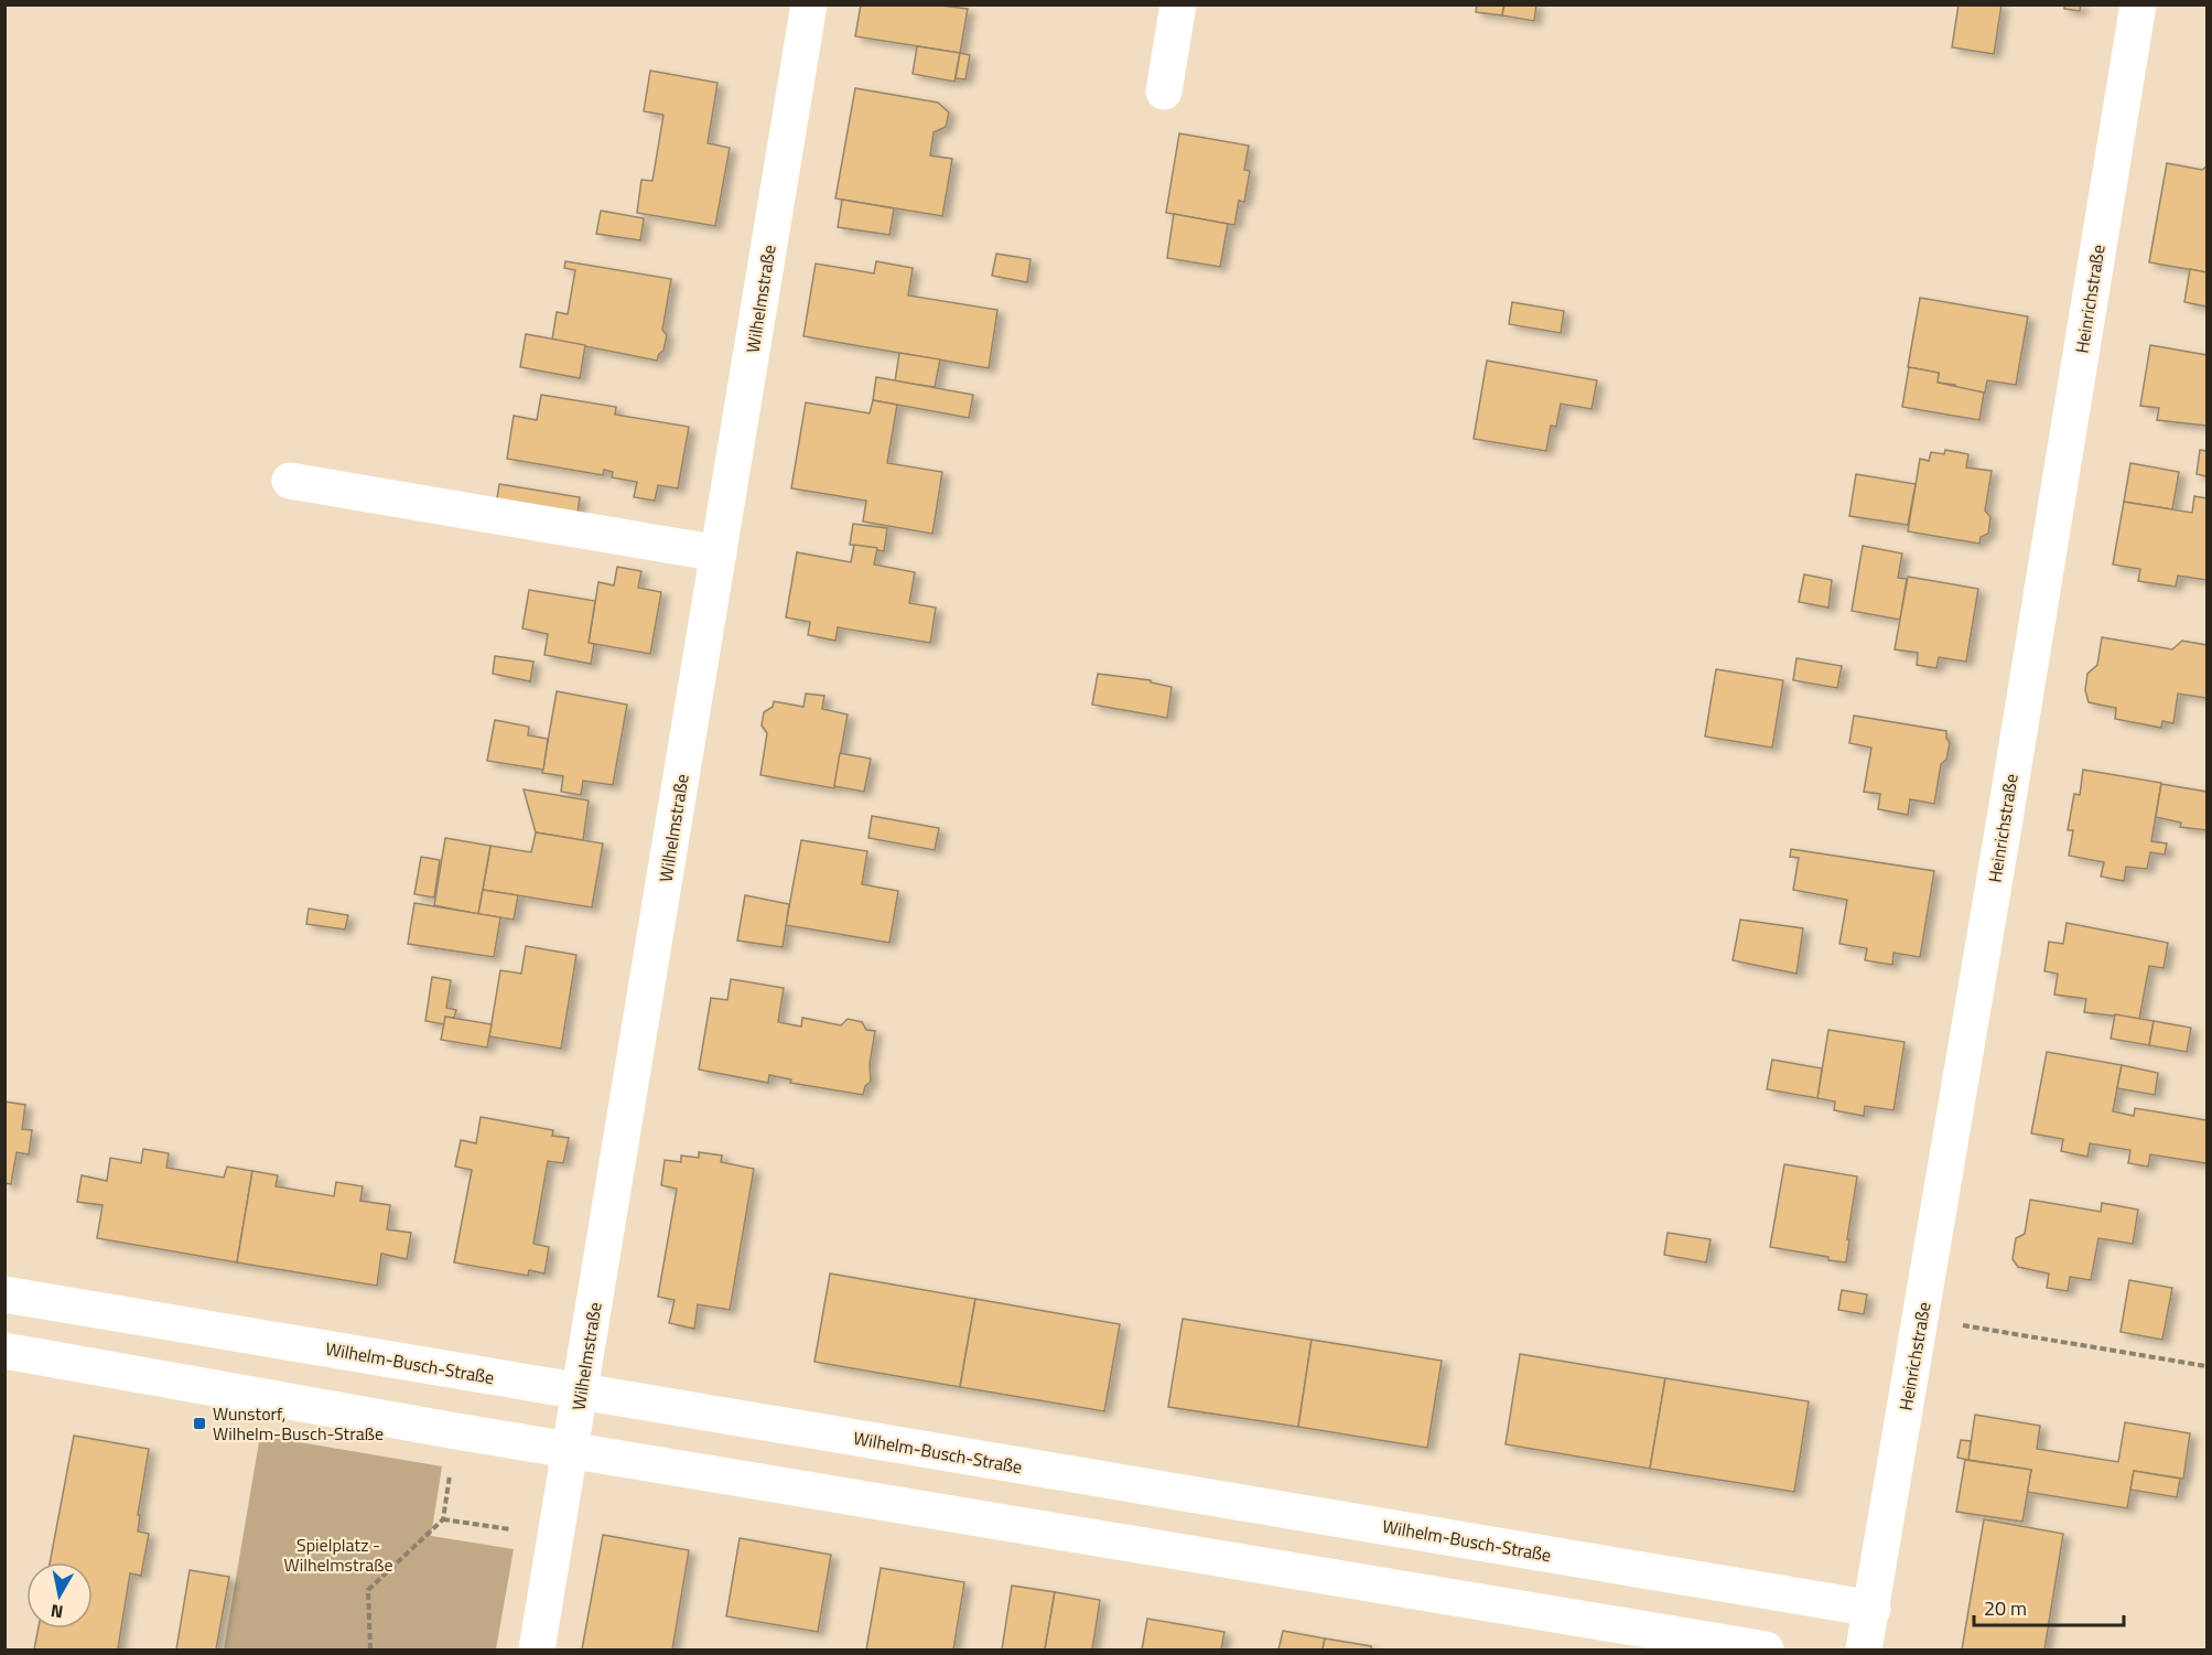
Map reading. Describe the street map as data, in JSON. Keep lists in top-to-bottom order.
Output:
{
  "streets": {
    "street": ["Wilhelmstraße", "Heinrichstraße", "Wilhelm-Busch-Straße"]
  },
  "crossings": [
    ["Wilhelmstraße", "Wilhelm-Busch-Straße"],
    ["Heinrichstraße", "Wilhelm-Busch-Straße"]
  ],
  "parks": ["Spielplatz - Wilhelmstraße"],
  "places": {
    "transit": ["Wunstorf, Wilhelm-Busch-Straße"]
  },
  "scale_bar": "20 m",
  "north": "bottom"
}
